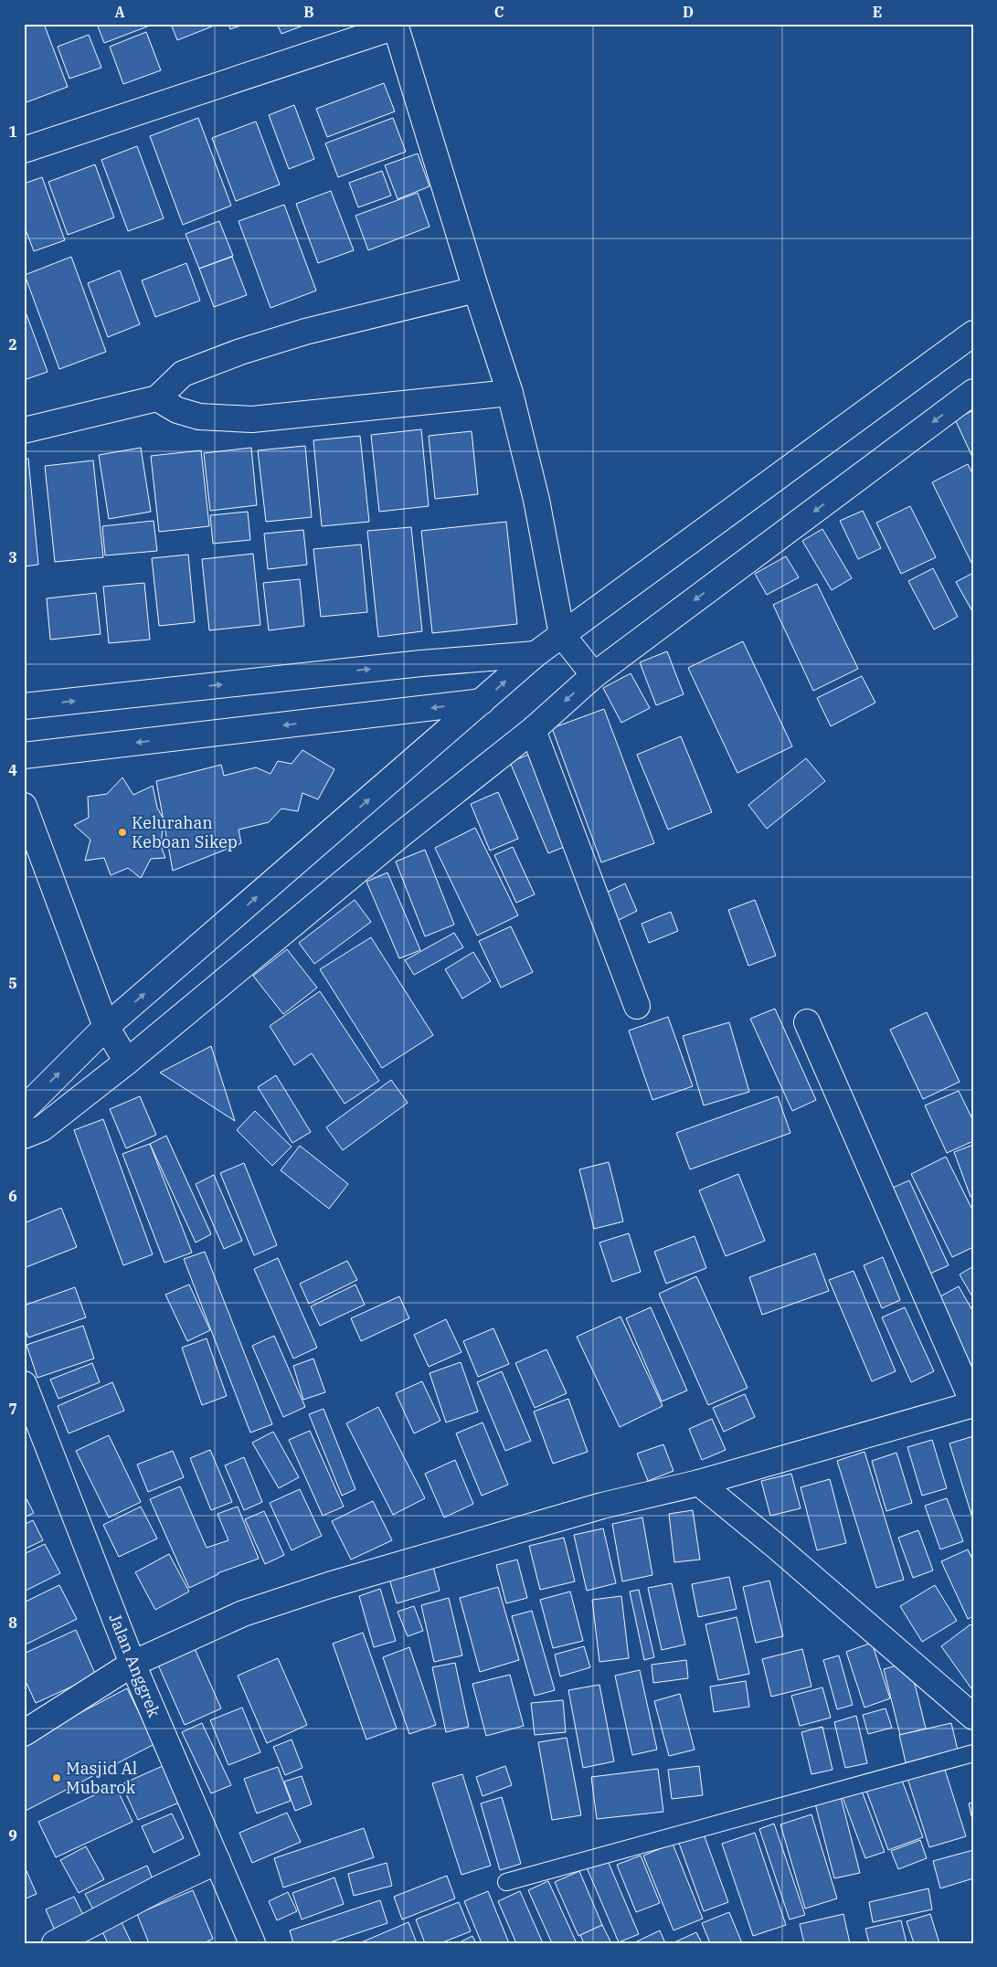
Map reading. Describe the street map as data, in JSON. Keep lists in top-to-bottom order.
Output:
{
  "streets": {
    "street": ["Jalan Anggrek"]
  },
  "places": ["Kelurahan Keboan Sikep", "Masjid Al Mubarok"],
  "grid": {
    "columns": [
      "A",
      "B",
      "C",
      "D",
      "E"
    ],
    "rows": [
      "1",
      "2",
      "3",
      "4",
      "5",
      "6",
      "7",
      "8",
      "9"
    ]
  }
}
